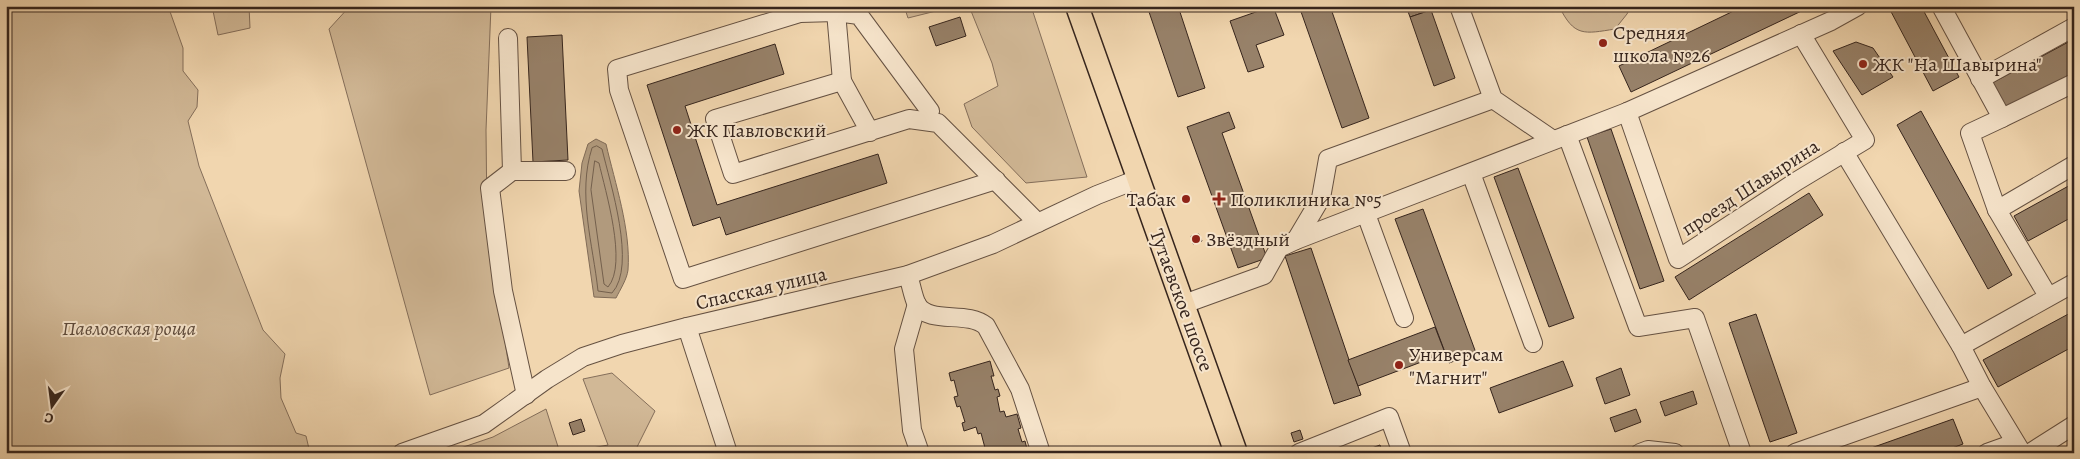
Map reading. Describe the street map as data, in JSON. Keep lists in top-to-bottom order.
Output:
{
  "streets": {
    "main road": ["Тутаевское шоссе"],
    "street": ["проезд Шавырина", "Спасская улица"]
  },
  "crossings": [
    ["Спасская улица", "Тутаевское шоссе"]
  ],
  "parks": ["Павловская роща"],
  "places": {
    "other": [
      "Средняя школа №26",
      "ЖК \"На Шавырина\"",
      "ЖК Павловский",
      "Табак",
      "Звёздный",
      "Универсам \"Магнит\""
    ],
    "health": ["Поликлиника №5"]
  },
  "north": "bottom"
}
